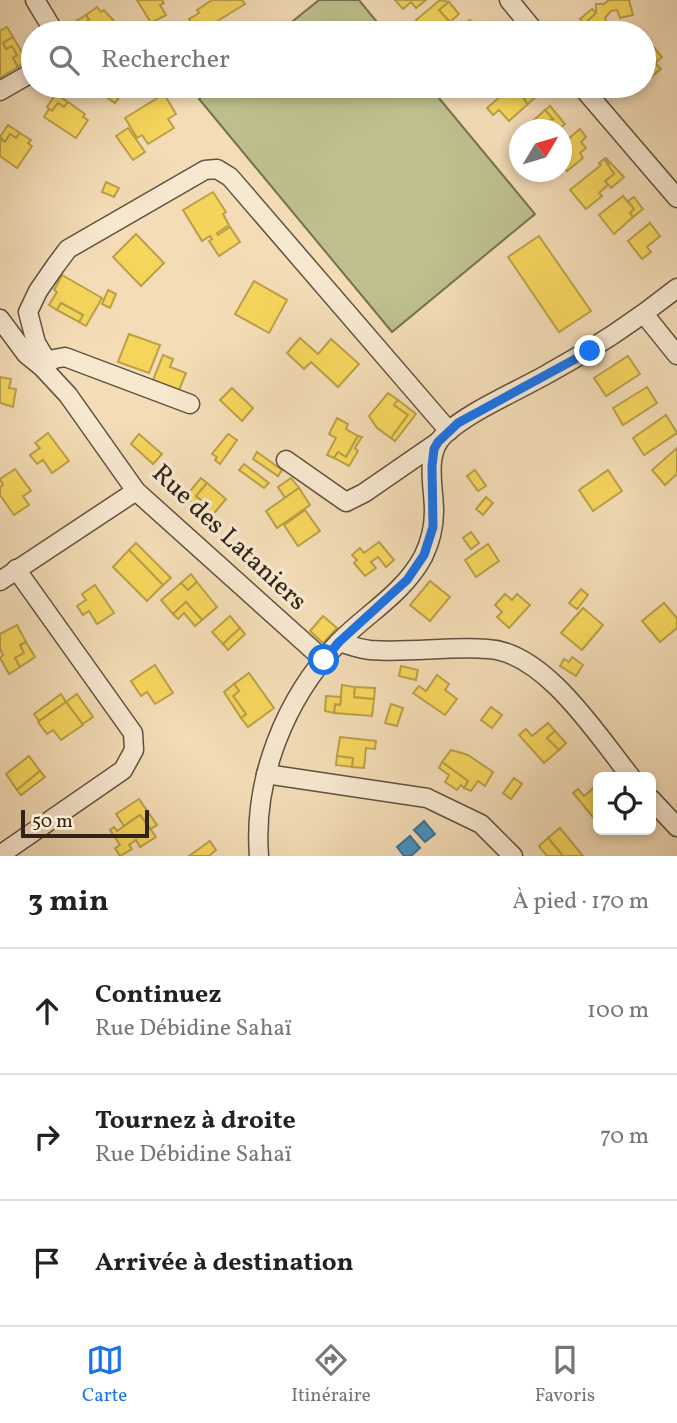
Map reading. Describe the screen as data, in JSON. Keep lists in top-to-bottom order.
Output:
{
  "streets": {
    "street": ["Rue des Lataniers"]
  },
  "scale_bar": "50 m",
  "north": "top right",
  "page": {
    "search": "Rechercher",
    "scale": "50 m",
    "heading": ["3 min", "À pied · 170 m"],
    "list": [
      ["Continuez", "Rue Débidine Sahaï", "100 m"],
      ["Tournez à droite", "Rue Débidine Sahaï", "70 m"],
      "Arrivée à destination"
    ],
    "nav": ["Carte", "Itinéraire", "Favoris"]
  }
}
